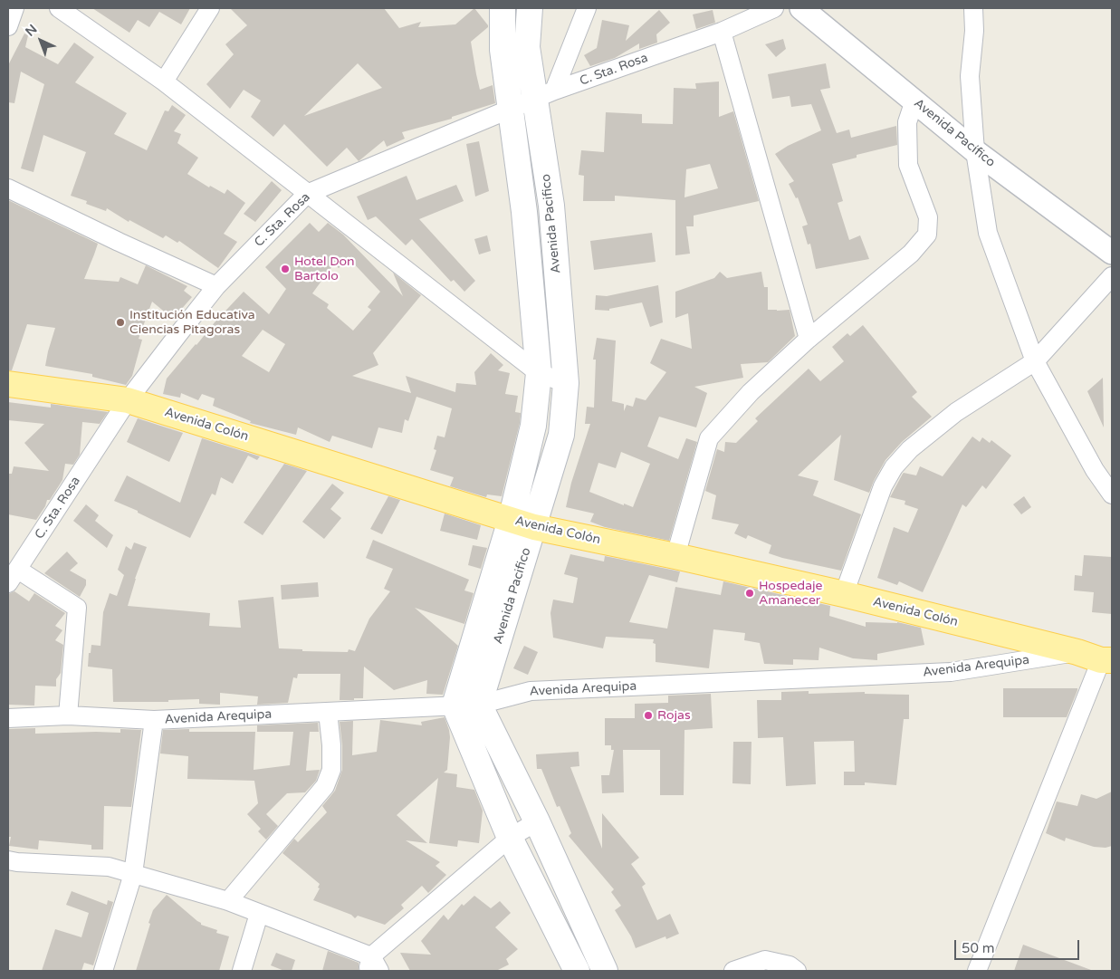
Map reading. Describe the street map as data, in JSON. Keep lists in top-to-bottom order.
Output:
{
  "streets": {
    "main road": ["Avenida Pacifico", "Avenida Colón"],
    "street": ["C. Sta. Rosa", "Avenida Pacífico", "Avenida Arequipa"]
  },
  "crossings": [
    ["C. Sta. Rosa", "Avenida Pacifico"],
    ["C. Sta. Rosa", "Avenida Colón"],
    ["Avenida Pacifico", "Avenida Colón"],
    ["Avenida Pacifico", "Avenida Arequipa"],
    ["Avenida Colón", "Avenida Arequipa"]
  ],
  "places": [
    "Hotel Don Bartolo",
    "Institución Educativa Ciencias Pitagoras",
    "Hospedaje Amanecer",
    "Rojas"
  ],
  "scale_bar": "50 m",
  "north": "top left"
}
